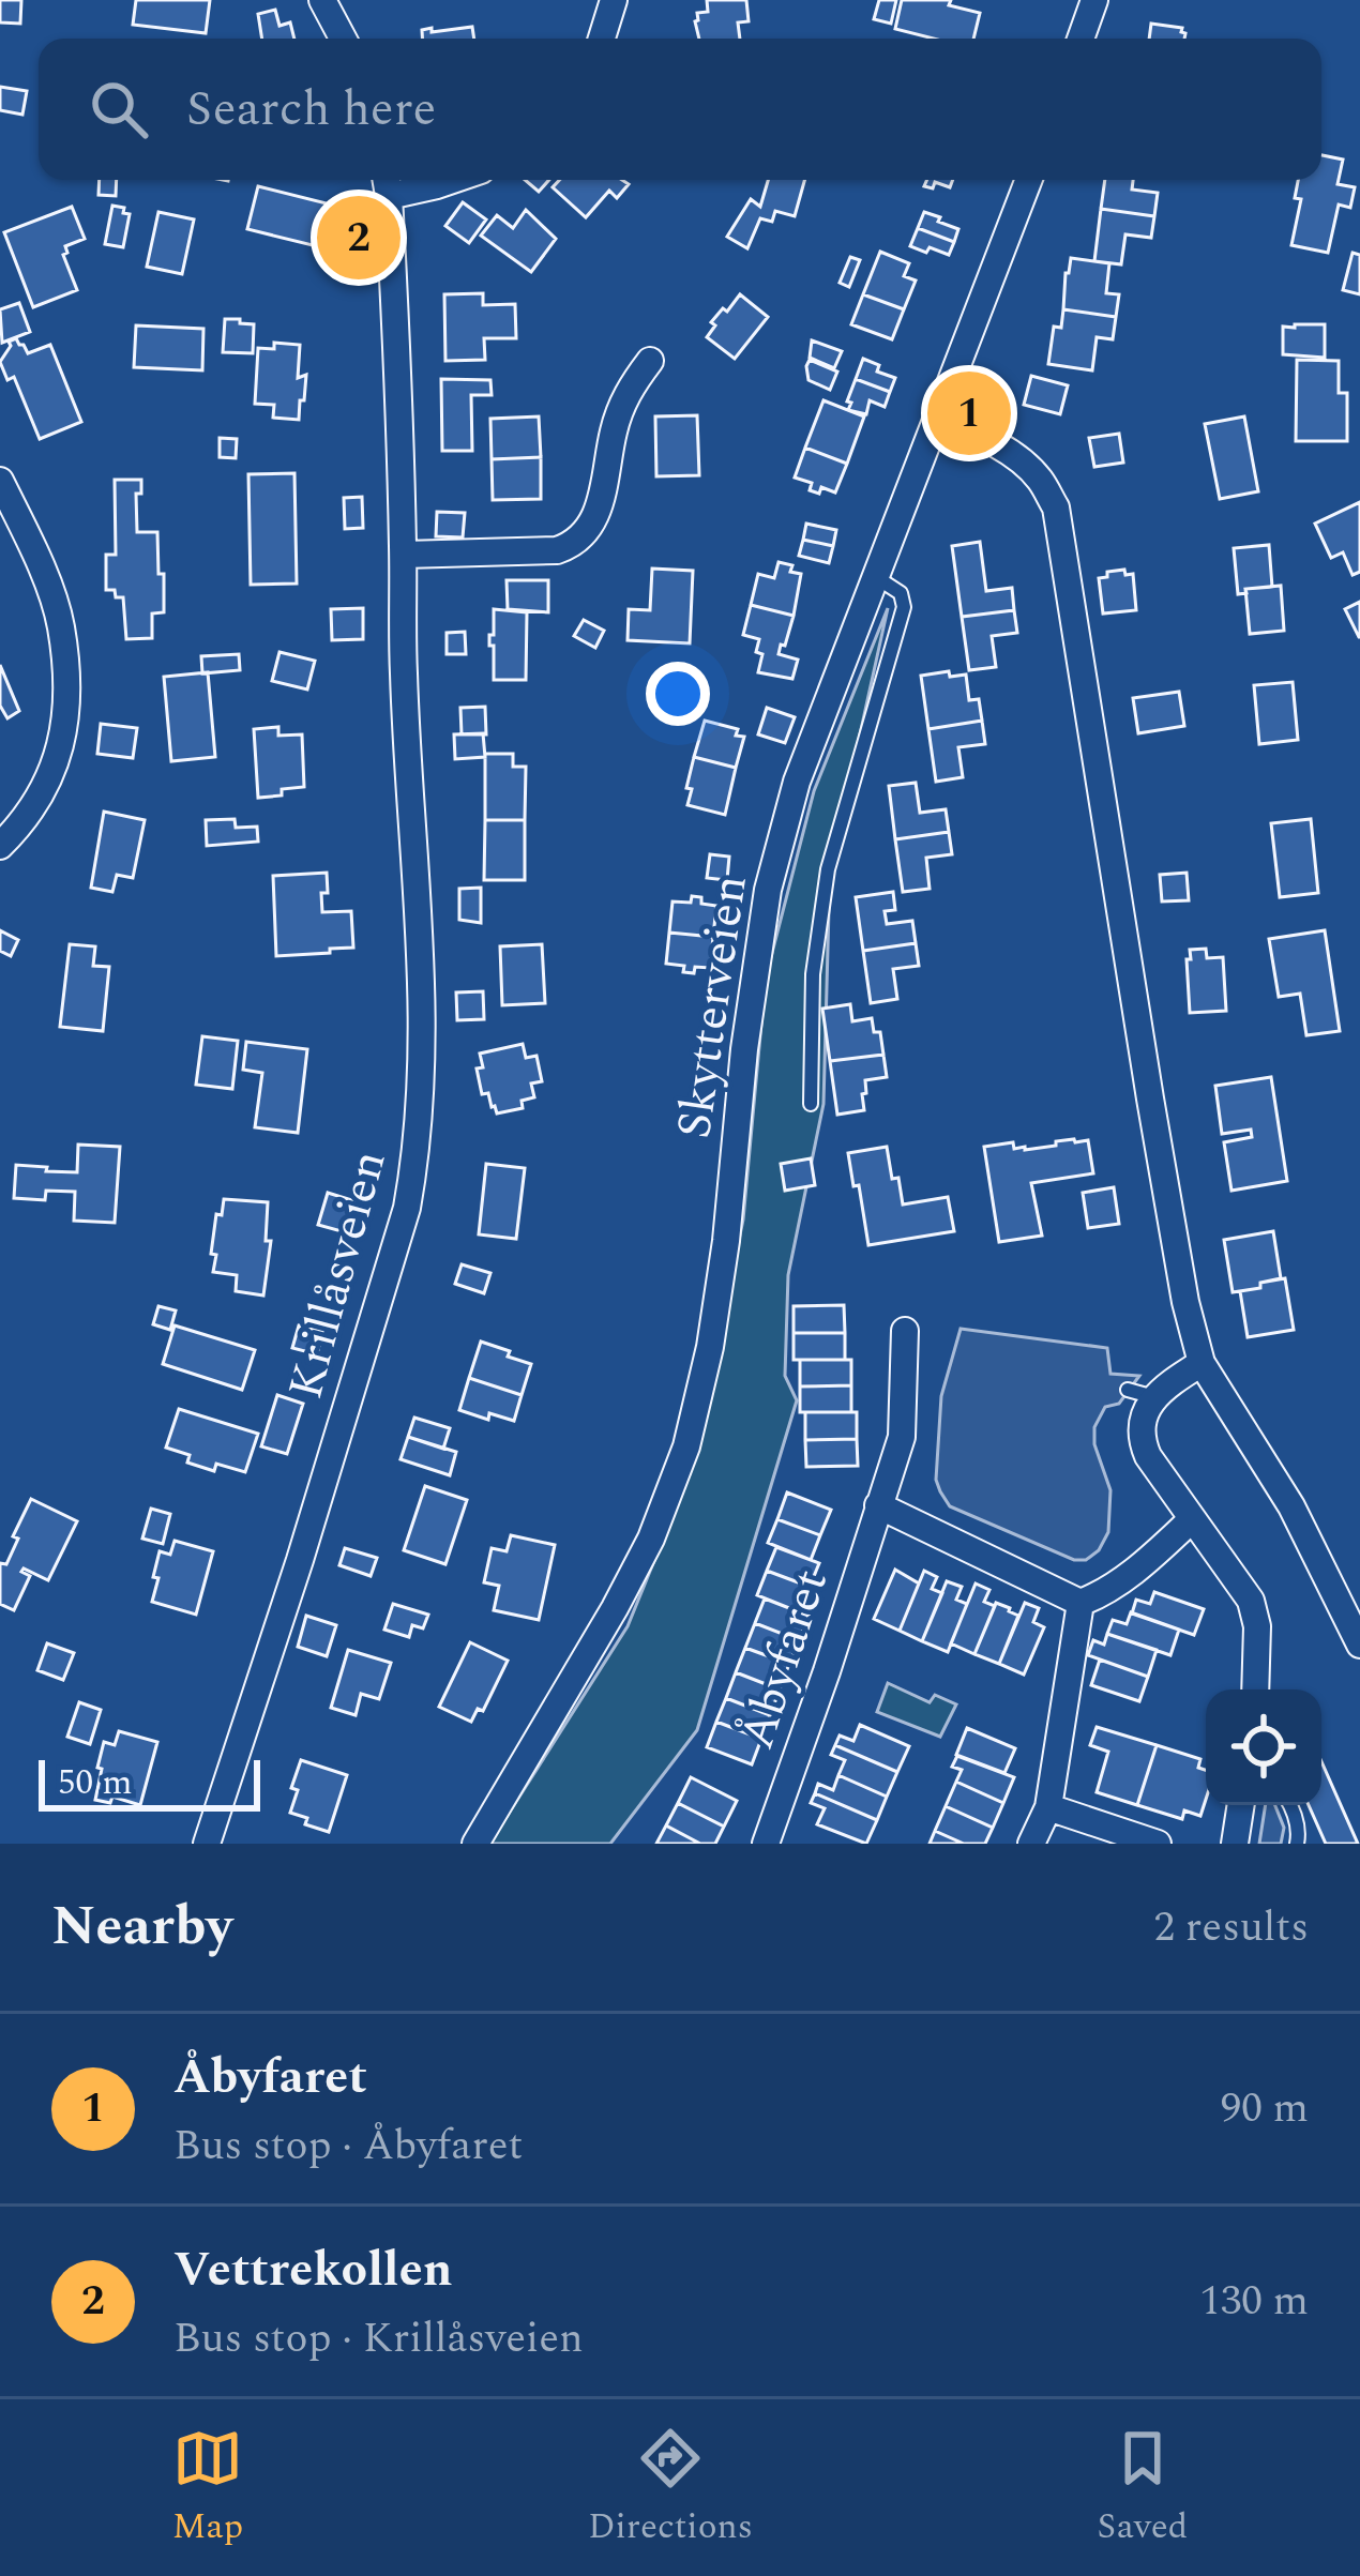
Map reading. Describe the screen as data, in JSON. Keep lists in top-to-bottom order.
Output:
{
  "streets": {
    "street": ["Skytterveien", "Krillåsveien", "Åbyfaret"]
  },
  "scale_bar": "50 m",
  "page": {
    "search": "Search here",
    "pins": ["2", "1"],
    "scale": "50 m",
    "heading": ["Nearby", "2 results"],
    "list": [
      {
        "mark": "1",
        "name": "Åbyfaret",
        "note": "Bus stop · Åbyfaret",
        "value": "90 m"
      },
      {
        "mark": "2",
        "name": "Vettrekollen",
        "note": "Bus stop · Krillåsveien",
        "value": "130 m"
      }
    ],
    "nav": ["Map", "Directions", "Saved"]
  }
}
